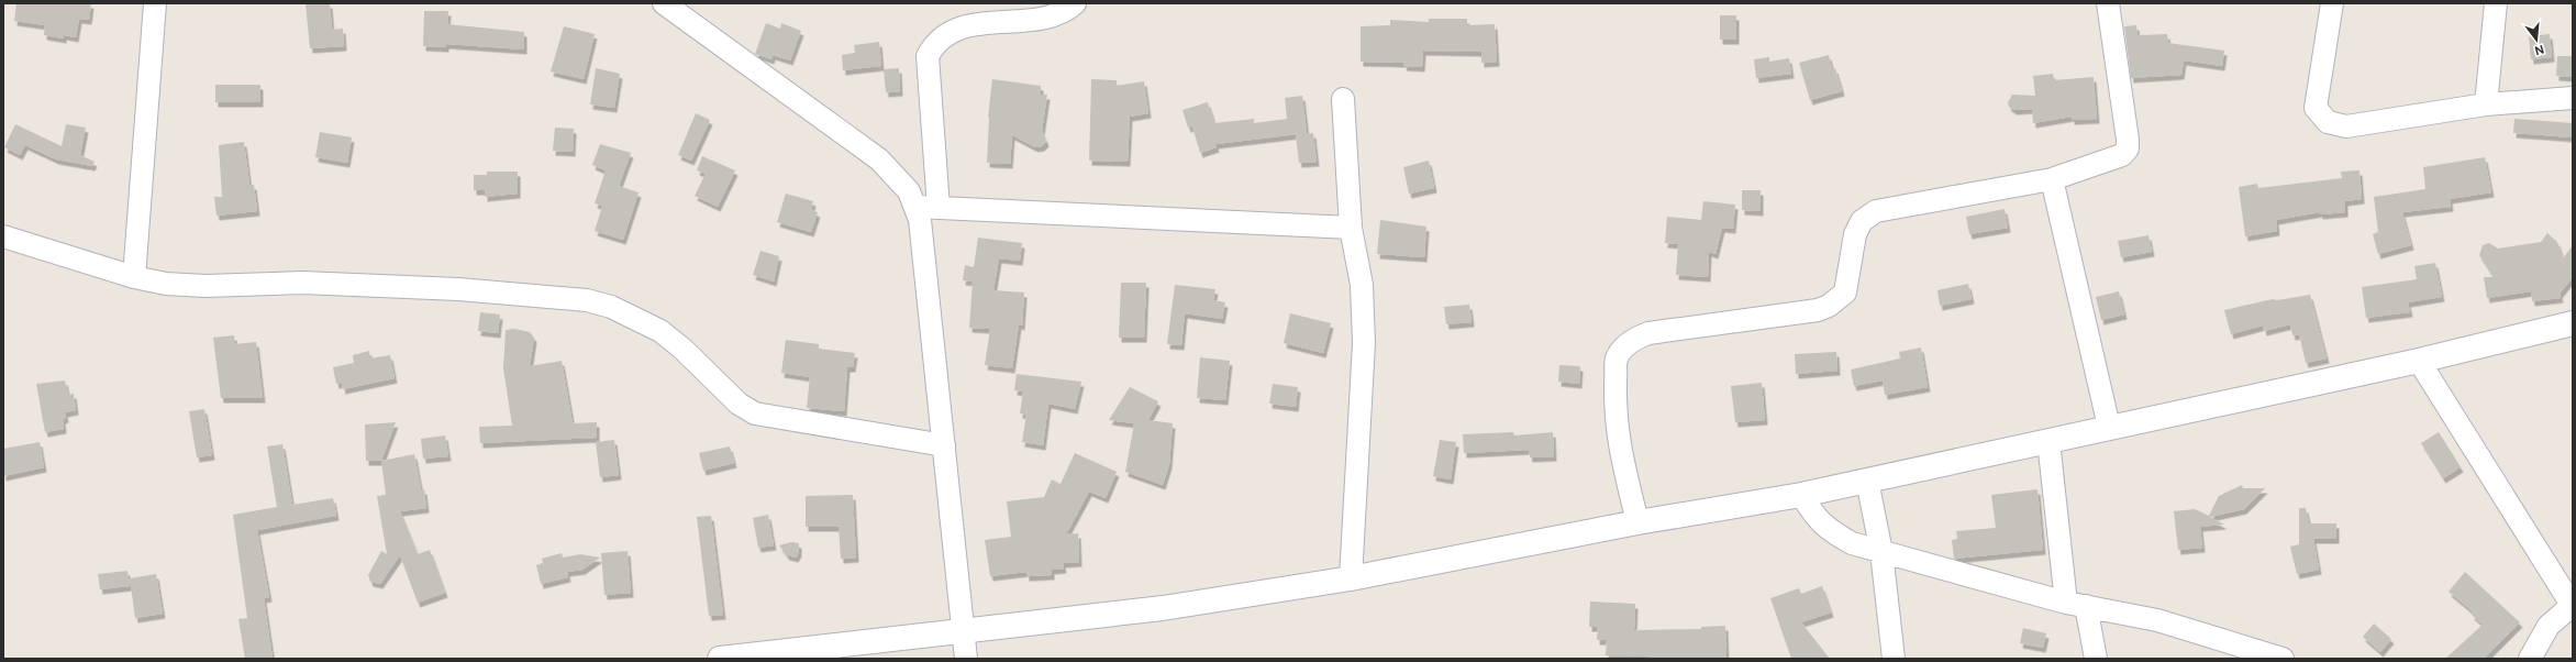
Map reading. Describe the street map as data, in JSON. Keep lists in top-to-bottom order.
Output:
{
  "north": "bottom"
}
